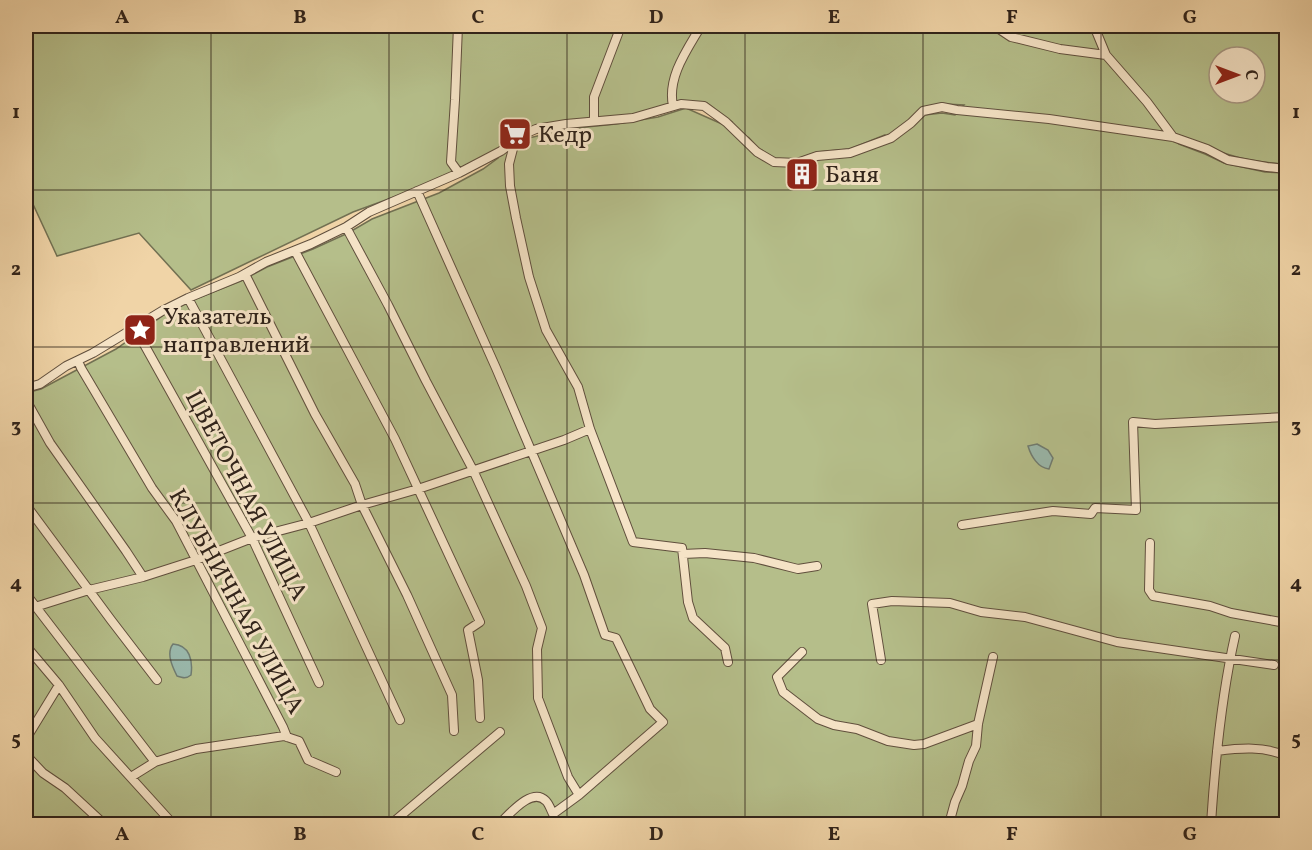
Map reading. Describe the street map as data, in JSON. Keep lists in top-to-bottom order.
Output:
{
  "streets": {
    "street": ["ЦВЕТОЧНАЯ УЛИЦА", "КЛУБНИЧНАЯ УЛИЦА"]
  },
  "places": {
    "supermarket": ["Кедр"],
    "building": ["Баня"],
    "place": ["Указатель направлений"]
  },
  "north": "right",
  "grid": {
    "columns": [
      "A",
      "B",
      "C",
      "D",
      "E",
      "F",
      "G"
    ],
    "rows": [
      "1",
      "2",
      "3",
      "4",
      "5"
    ]
  }
}
